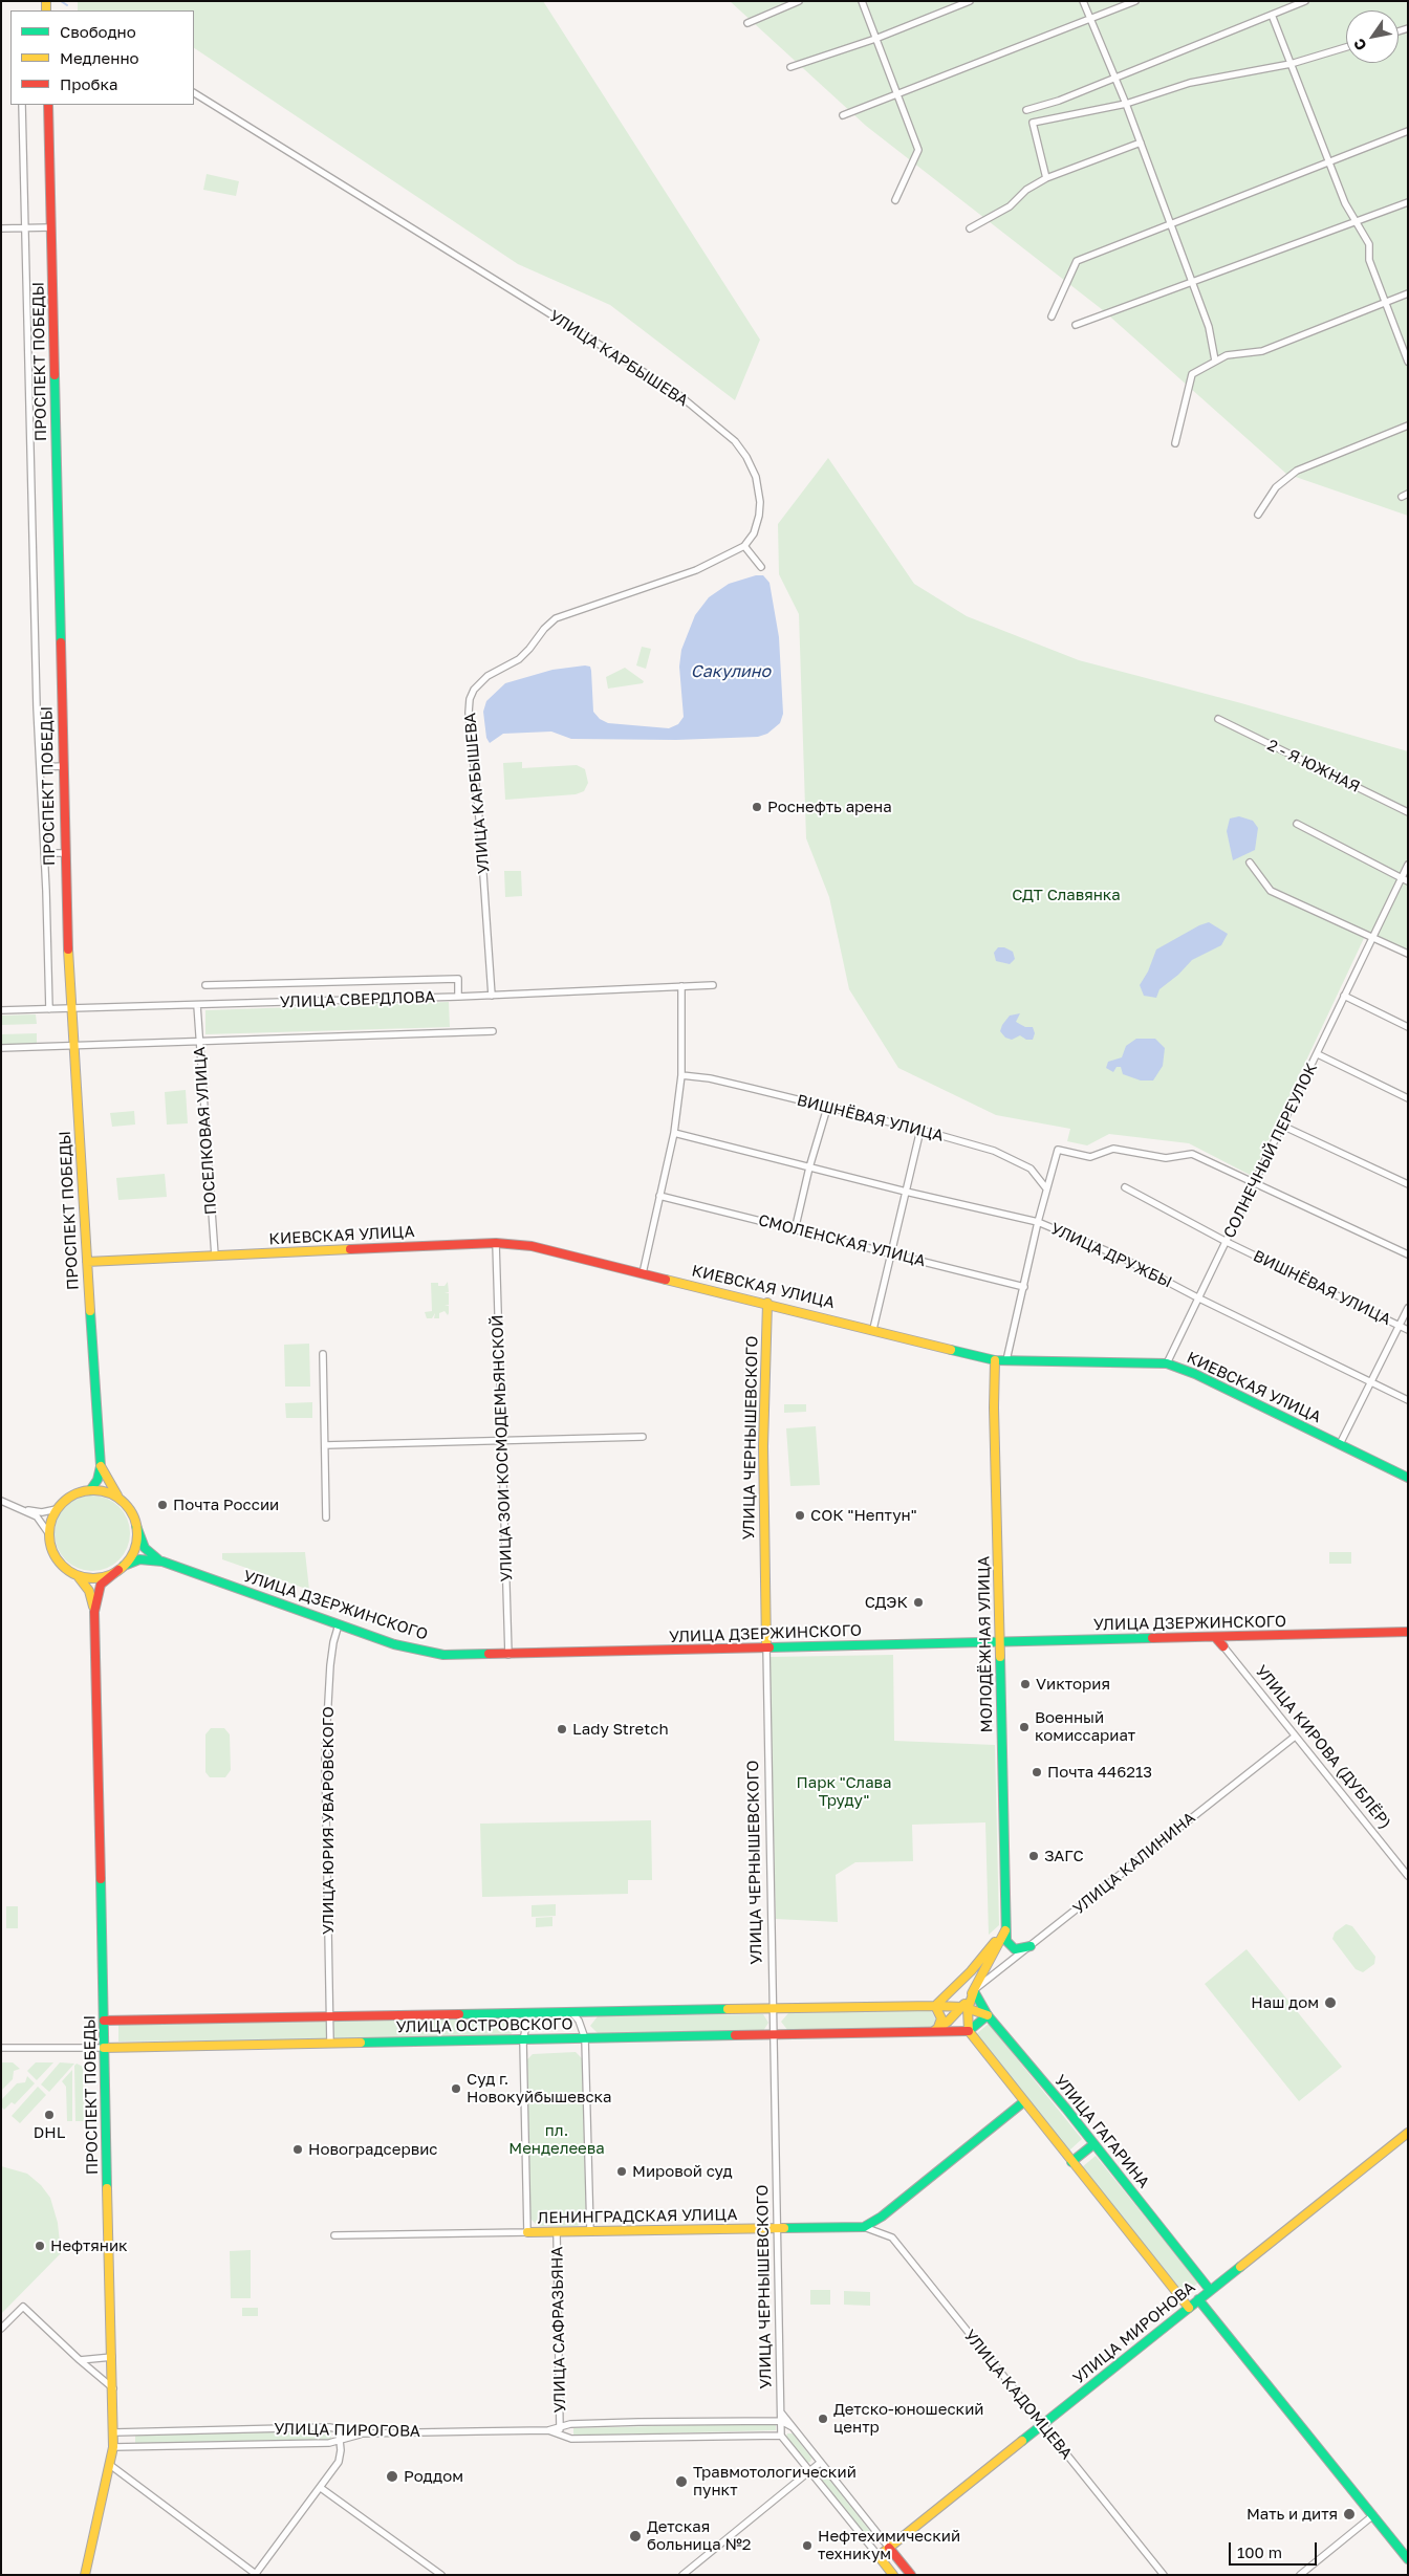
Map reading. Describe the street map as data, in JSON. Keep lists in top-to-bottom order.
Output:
{
  "streets": {
    "main road": [
      "ПРОСПЕКТ ПОБЕДЫ",
      "КИЕВСКАЯ УЛИЦА",
      "УЛИЦА ЧЕРНЫШЕВСКОГО",
      "УЛИЦА ДЗЕРЖИНСКОГО",
      "МОЛОДЁЖНАЯ УЛИЦА",
      "УЛИЦА КИРОВА (ДУБЛЁР)",
      "УЛИЦА ОСТРОВСКОГО",
      "УЛИЦА ГАГАРИНА",
      "ЛЕНИНГРАДСКАЯ УЛИЦА",
      "УЛИЦА МИРОНОВА"
    ],
    "street": [
      "УЛИЦА КАРБЫШЕВА",
      "2 - Я ЮЖНАЯ",
      "УЛИЦА СВЕРДЛОВА",
      "ВИШНЁВАЯ УЛИЦА",
      "ПОСЕЛКОВАЯ УЛИЦА",
      "СОЛНЕЧНЫЙ ПЕРЕУЛОК",
      "СМОЛЕНСКАЯ УЛИЦА",
      "УЛИЦА ДРУЖБЫ",
      "УЛИЦА ЗОИ КОСМОДЕМЬЯНСКОЙ",
      "УЛИЦА ЮРИЯ УВАРОВСКОГО",
      "УЛИЦА КАЛИНИНА",
      "УЛИЦА САФРАЗЬЯНА",
      "УЛИЦА КАДОМЦЕВА",
      "УЛИЦА ПИРОГОВА"
    ]
  },
  "crossings": [
    ["УЛИЦА КАРБЫШЕВА", "УЛИЦА СВЕРДЛОВА"],
    ["ПРОСПЕКТ ПОБЕДЫ", "УЛИЦА СВЕРДЛОВА"],
    ["ПРОСПЕКТ ПОБЕДЫ", "КИЕВСКАЯ УЛИЦА"],
    ["ПРОСПЕКТ ПОБЕДЫ", "УЛИЦА ДЗЕРЖИНСКОГО"],
    ["ПРОСПЕКТ ПОБЕДЫ", "УЛИЦА ОСТРОВСКОГО"],
    ["ПРОСПЕКТ ПОБЕДЫ", "УЛИЦА ПИРОГОВА"],
    ["УЛИЦА СВЕРДЛОВА", "ПОСЕЛКОВАЯ УЛИЦА"],
    ["ВИШНЁВАЯ УЛИЦА", "СОЛНЕЧНЫЙ ПЕРЕУЛОК"],
    ["ПОСЕЛКОВАЯ УЛИЦА", "КИЕВСКАЯ УЛИЦА"],
    ["СОЛНЕЧНЫЙ ПЕРЕУЛОК", "КИЕВСКАЯ УЛИЦА"],
    ["СОЛНЕЧНЫЙ ПЕРЕУЛОК", "УЛИЦА ДРУЖБЫ"],
    ["КИЕВСКАЯ УЛИЦА", "УЛИЦА ЧЕРНЫШЕВСКОГО"],
    ["КИЕВСКАЯ УЛИЦА", "УЛИЦА ЗОИ КОСМОДЕМЬЯНСКОЙ"],
    ["КИЕВСКАЯ УЛИЦА", "МОЛОДЁЖНАЯ УЛИЦА"],
    ["УЛИЦА ЧЕРНЫШЕВСКОГО", "УЛИЦА ДЗЕРЖИНСКОГО"],
    ["УЛИЦА ЧЕРНЫШЕВСКОГО", "УЛИЦА ОСТРОВСКОГО"],
    ["УЛИЦА ЧЕРНЫШЕВСКОГО", "ЛЕНИНГРАДСКАЯ УЛИЦА"],
    ["УЛИЦА ЧЕРНЫШЕВСКОГО", "УЛИЦА ПИРОГОВА"],
    ["УЛИЦА ЗОИ КОСМОДЕМЬЯНСКОЙ", "УЛИЦА ДЗЕРЖИНСКОГО"],
    ["УЛИЦА ДЗЕРЖИНСКОГО", "МОЛОДЁЖНАЯ УЛИЦА"],
    ["УЛИЦА ДЗЕРЖИНСКОГО", "УЛИЦА КИРОВА (ДУБЛЁР)"],
    ["УЛИЦА ДЗЕРЖИНСКОГО", "УЛИЦА ЮРИЯ УВАРОВСКОГО"],
    ["УЛИЦА КИРОВА (ДУБЛЁР)", "УЛИЦА КАЛИНИНА"],
    ["УЛИЦА ЮРИЯ УВАРОВСКОГО", "УЛИЦА ОСТРОВСКОГО"],
    ["УЛИЦА КАЛИНИНА", "УЛИЦА ГАГАРИНА"],
    ["УЛИЦА ОСТРОВСКОГО", "УЛИЦА ГАГАРИНА"],
    ["УЛИЦА ГАГАРИНА", "УЛИЦА МИРОНОВА"],
    ["ЛЕНИНГРАДСКАЯ УЛИЦА", "УЛИЦА САФРАЗЬЯНА"],
    ["ЛЕНИНГРАДСКАЯ УЛИЦА", "УЛИЦА КАДОМЦЕВА"],
    ["УЛИЦА САФРАЗЬЯНА", "УЛИЦА ПИРОГОВА"],
    ["УЛИЦА МИРОНОВА", "УЛИЦА КАДОМЦЕВА"]
  ],
  "water": ["Сакулино"],
  "parks": ["СДТ Славянка", "Парк \"Слава Труду\"", "пл. Менделеева"],
  "places": [
    "Роснефть арена",
    "Почта России",
    "СОК \"Нептун\"",
    "СДЭК",
    "Vиктория",
    "Военный комиссариат",
    "Lady Stretch",
    "Почта 446213",
    "ЗАГС",
    "Наш дом",
    "Суд г. Новокуйбышевска",
    "DHL",
    "Новоградсервис",
    "Мировой суд",
    "Нефтяник",
    "Детско-юношеский центр",
    "Роддом",
    "Травмотологический пункт",
    "Мать и дитя",
    "Детская больница №2",
    "Нефтехимический техникум"
  ],
  "legend": ["Свободно", "Медленно", "Пробка"],
  "scale_bar": "100 m",
  "north": "bottom left"
}
